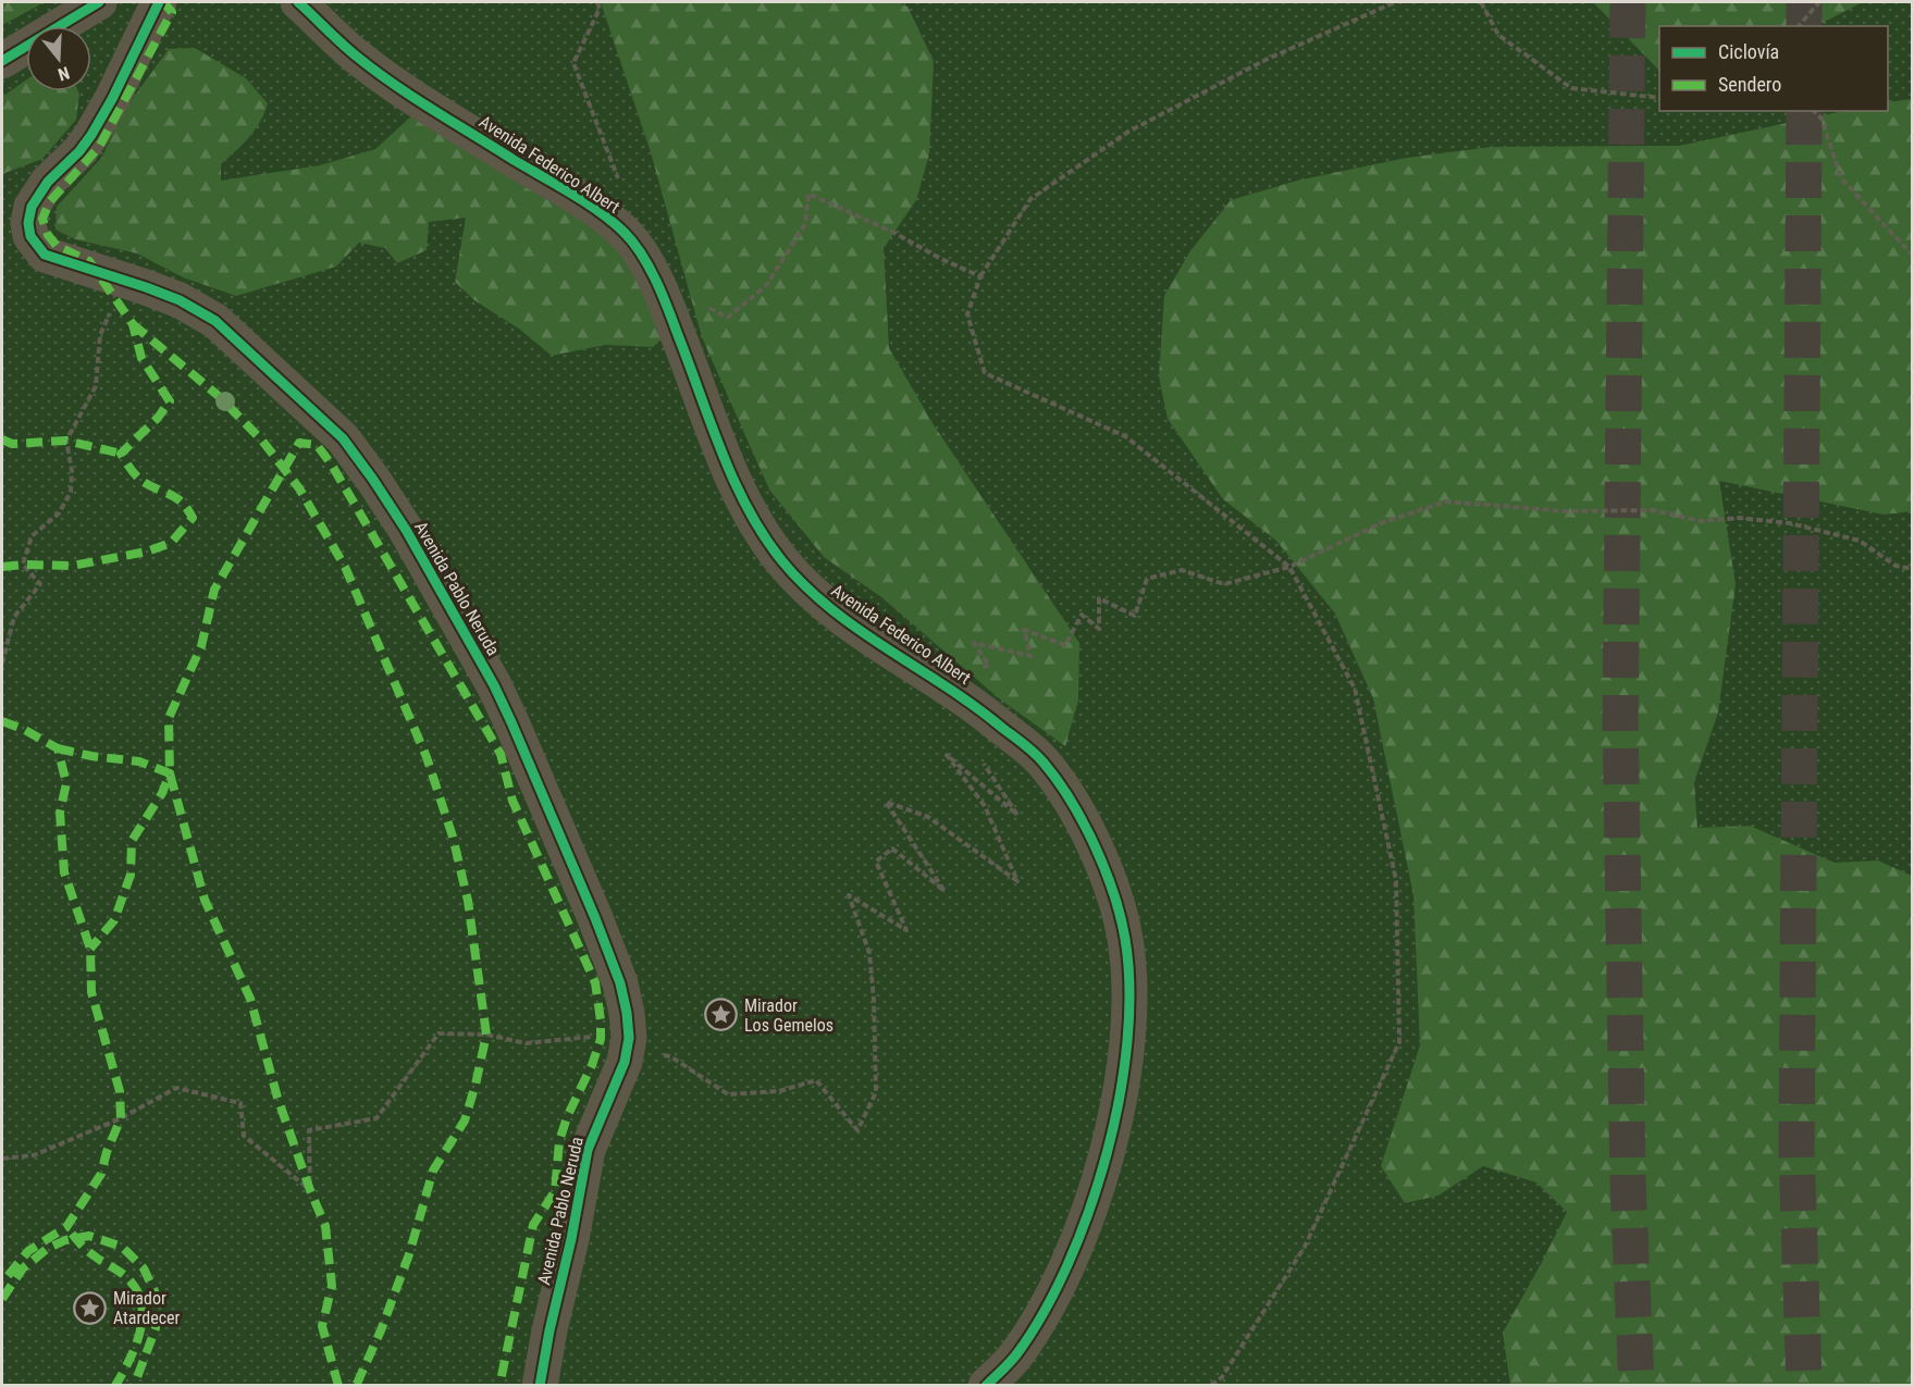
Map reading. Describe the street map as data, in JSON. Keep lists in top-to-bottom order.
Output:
{
  "streets": {
    "street": ["Avenida Federico Albert", "Avenida Pablo Neruda"]
  },
  "places": {
    "place": ["Mirador Los Gemelos", "Mirador Atardecer"]
  },
  "legend": ["Ciclovía", "Sendero"],
  "north": "bottom"
}
